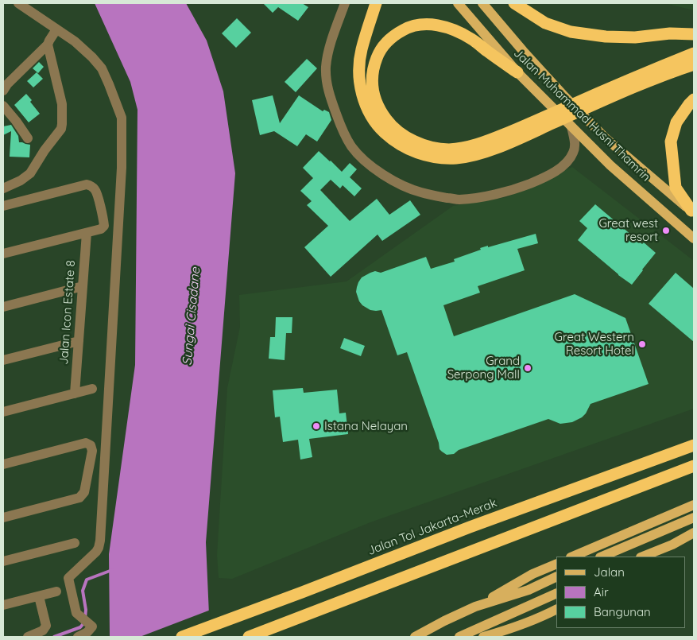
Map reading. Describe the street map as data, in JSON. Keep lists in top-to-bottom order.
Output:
{
  "streets": {
    "highway": ["Jalan Tol Jakarta–Merak"],
    "main road": ["Jalan Muhammad Husni Thamrin"],
    "street": ["Jalan Icon Estate 8"]
  },
  "water": ["Sungai Cisadane"],
  "places": [
    "Great west resort",
    "Great Western Resort Hotel",
    "Grand Serpong Mall",
    "Istana Nelayan"
  ],
  "legend": ["Jalan", "Air", "Bangunan"]
}
